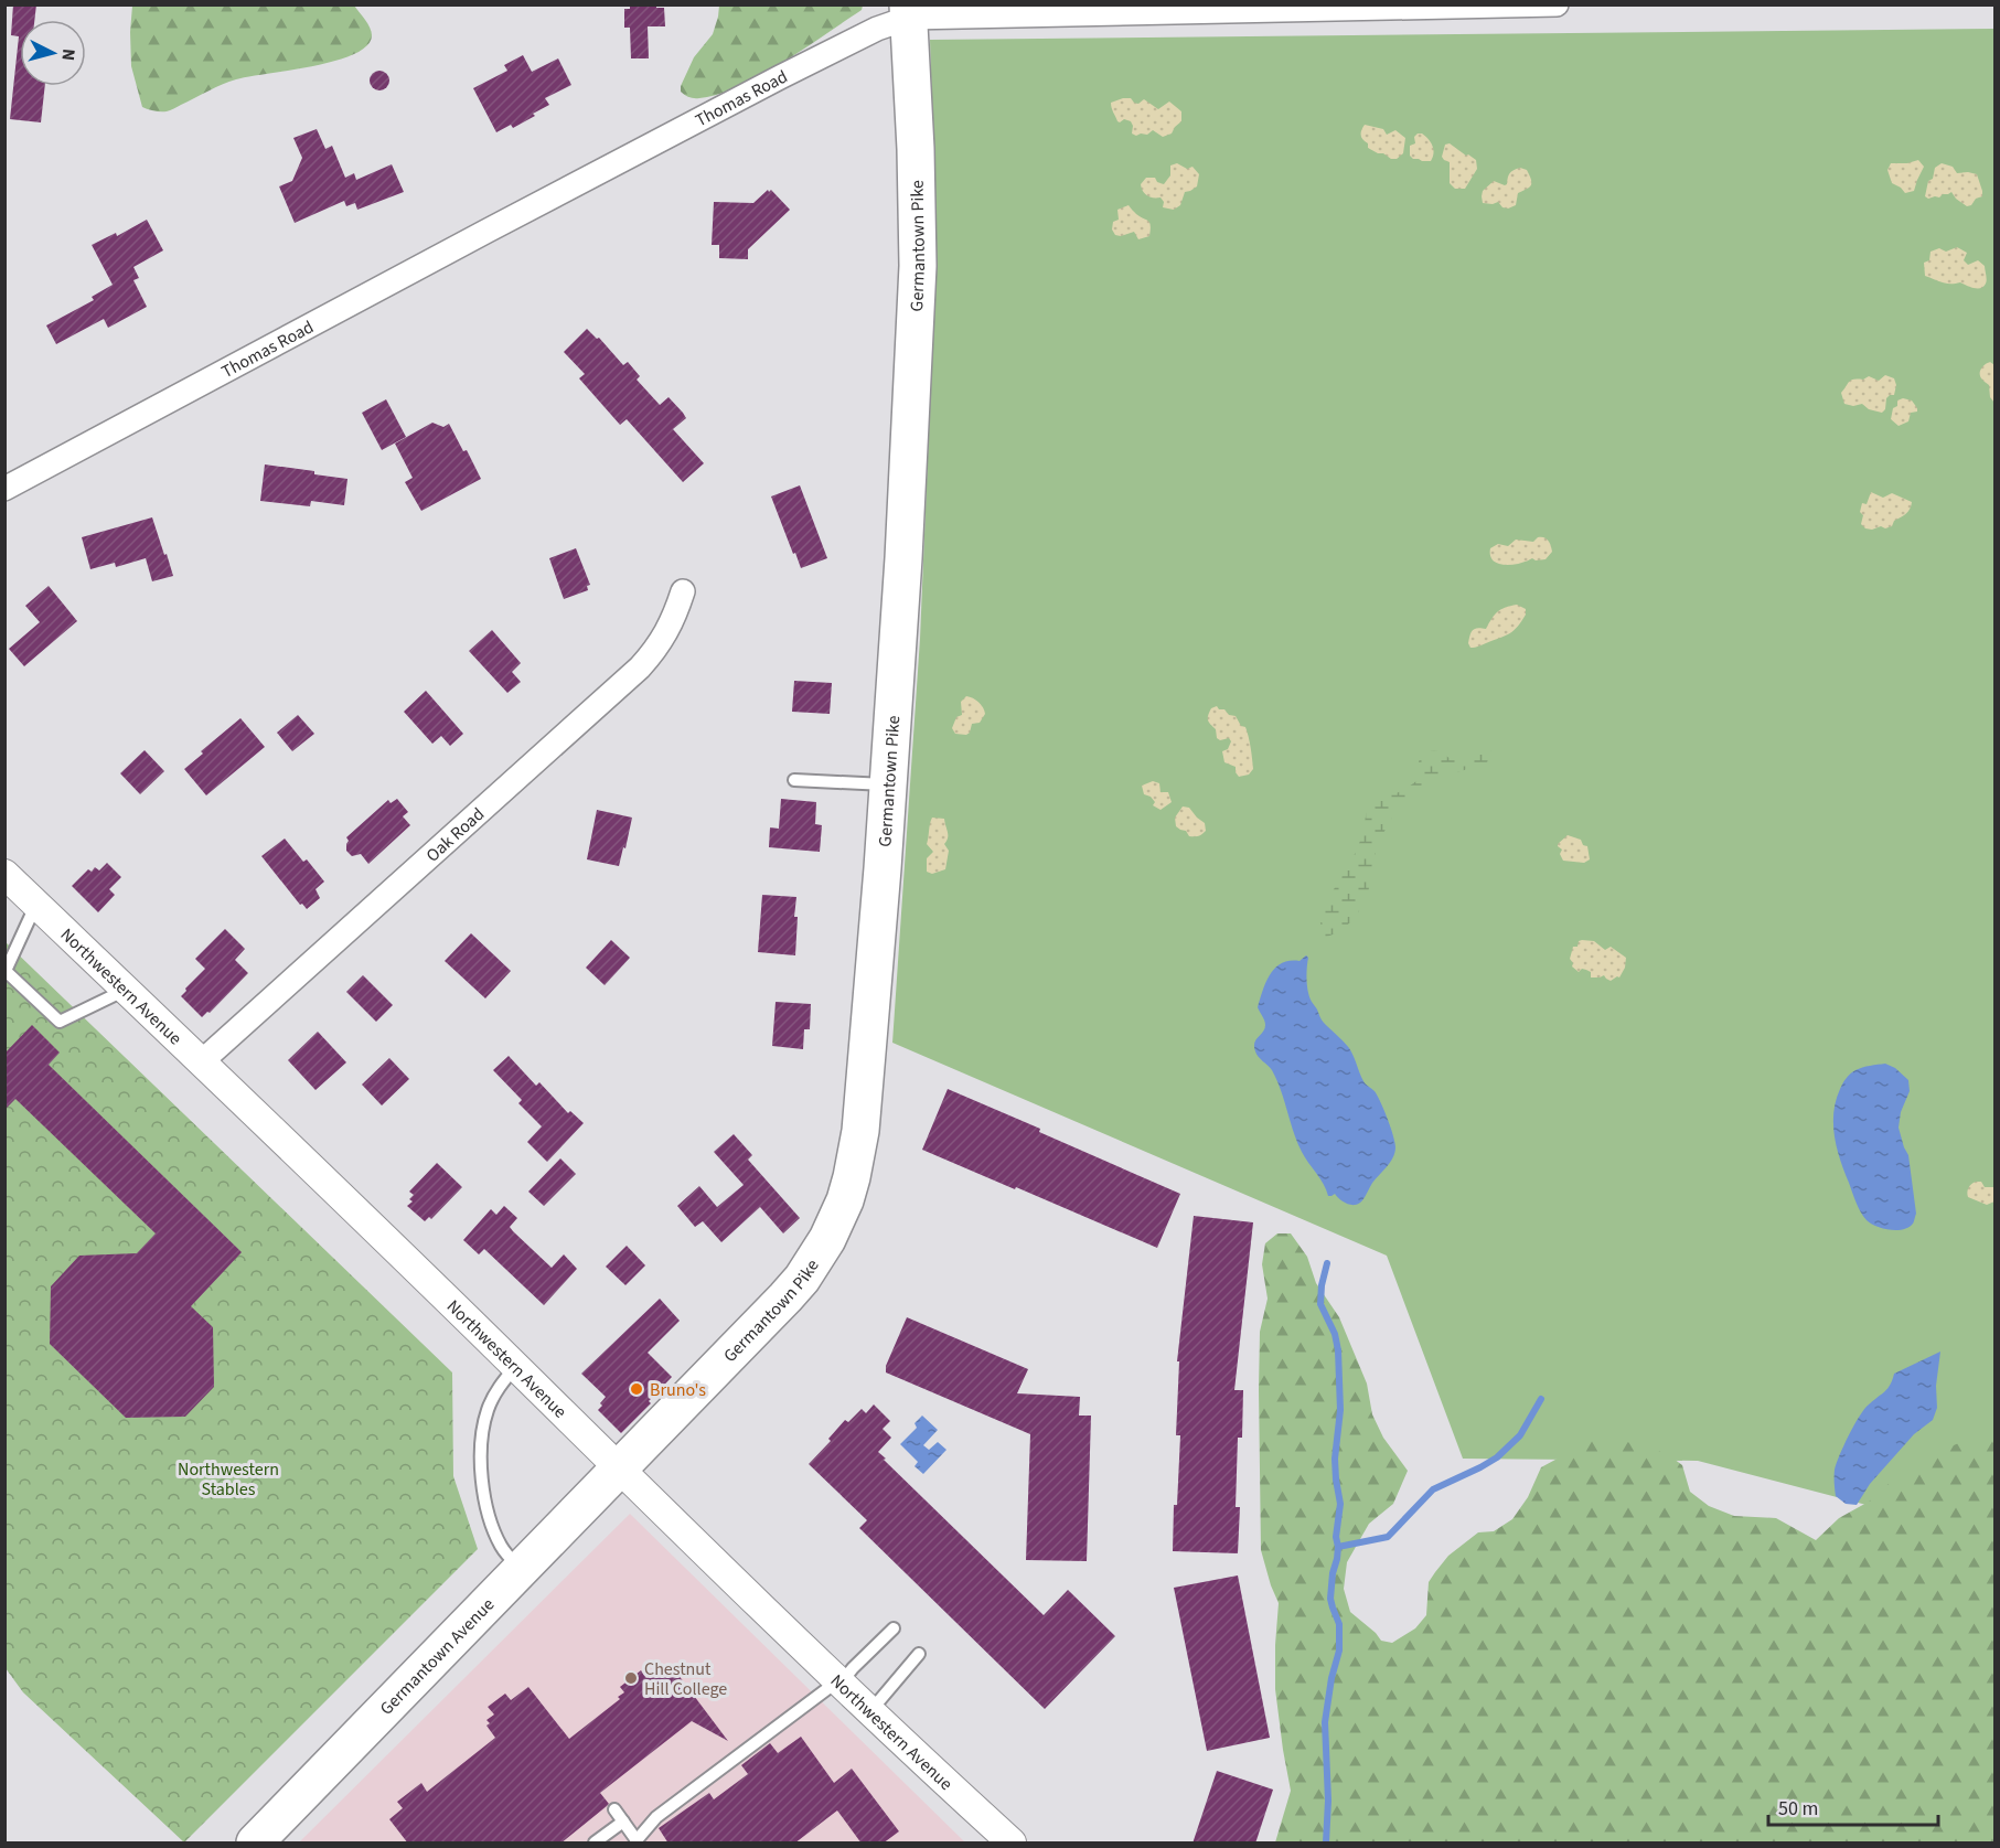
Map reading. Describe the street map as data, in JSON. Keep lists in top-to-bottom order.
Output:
{
  "streets": {
    "main road": ["Germantown Pike", "Germantown Avenue"],
    "street": ["Thomas Road", "Oak Road", "Northwestern Avenue"]
  },
  "crossings": [
    ["Thomas Road", "Germantown Pike"],
    ["Germantown Pike", "Northwestern Avenue"],
    ["Germantown Pike", "Germantown Avenue"],
    ["Oak Road", "Northwestern Avenue"],
    ["Northwestern Avenue", "Germantown Avenue"]
  ],
  "parks": ["Northwestern Stables"],
  "places": ["Bruno's", "Chestnut Hill College"],
  "scale_bar": "50 m",
  "north": "right"
}
